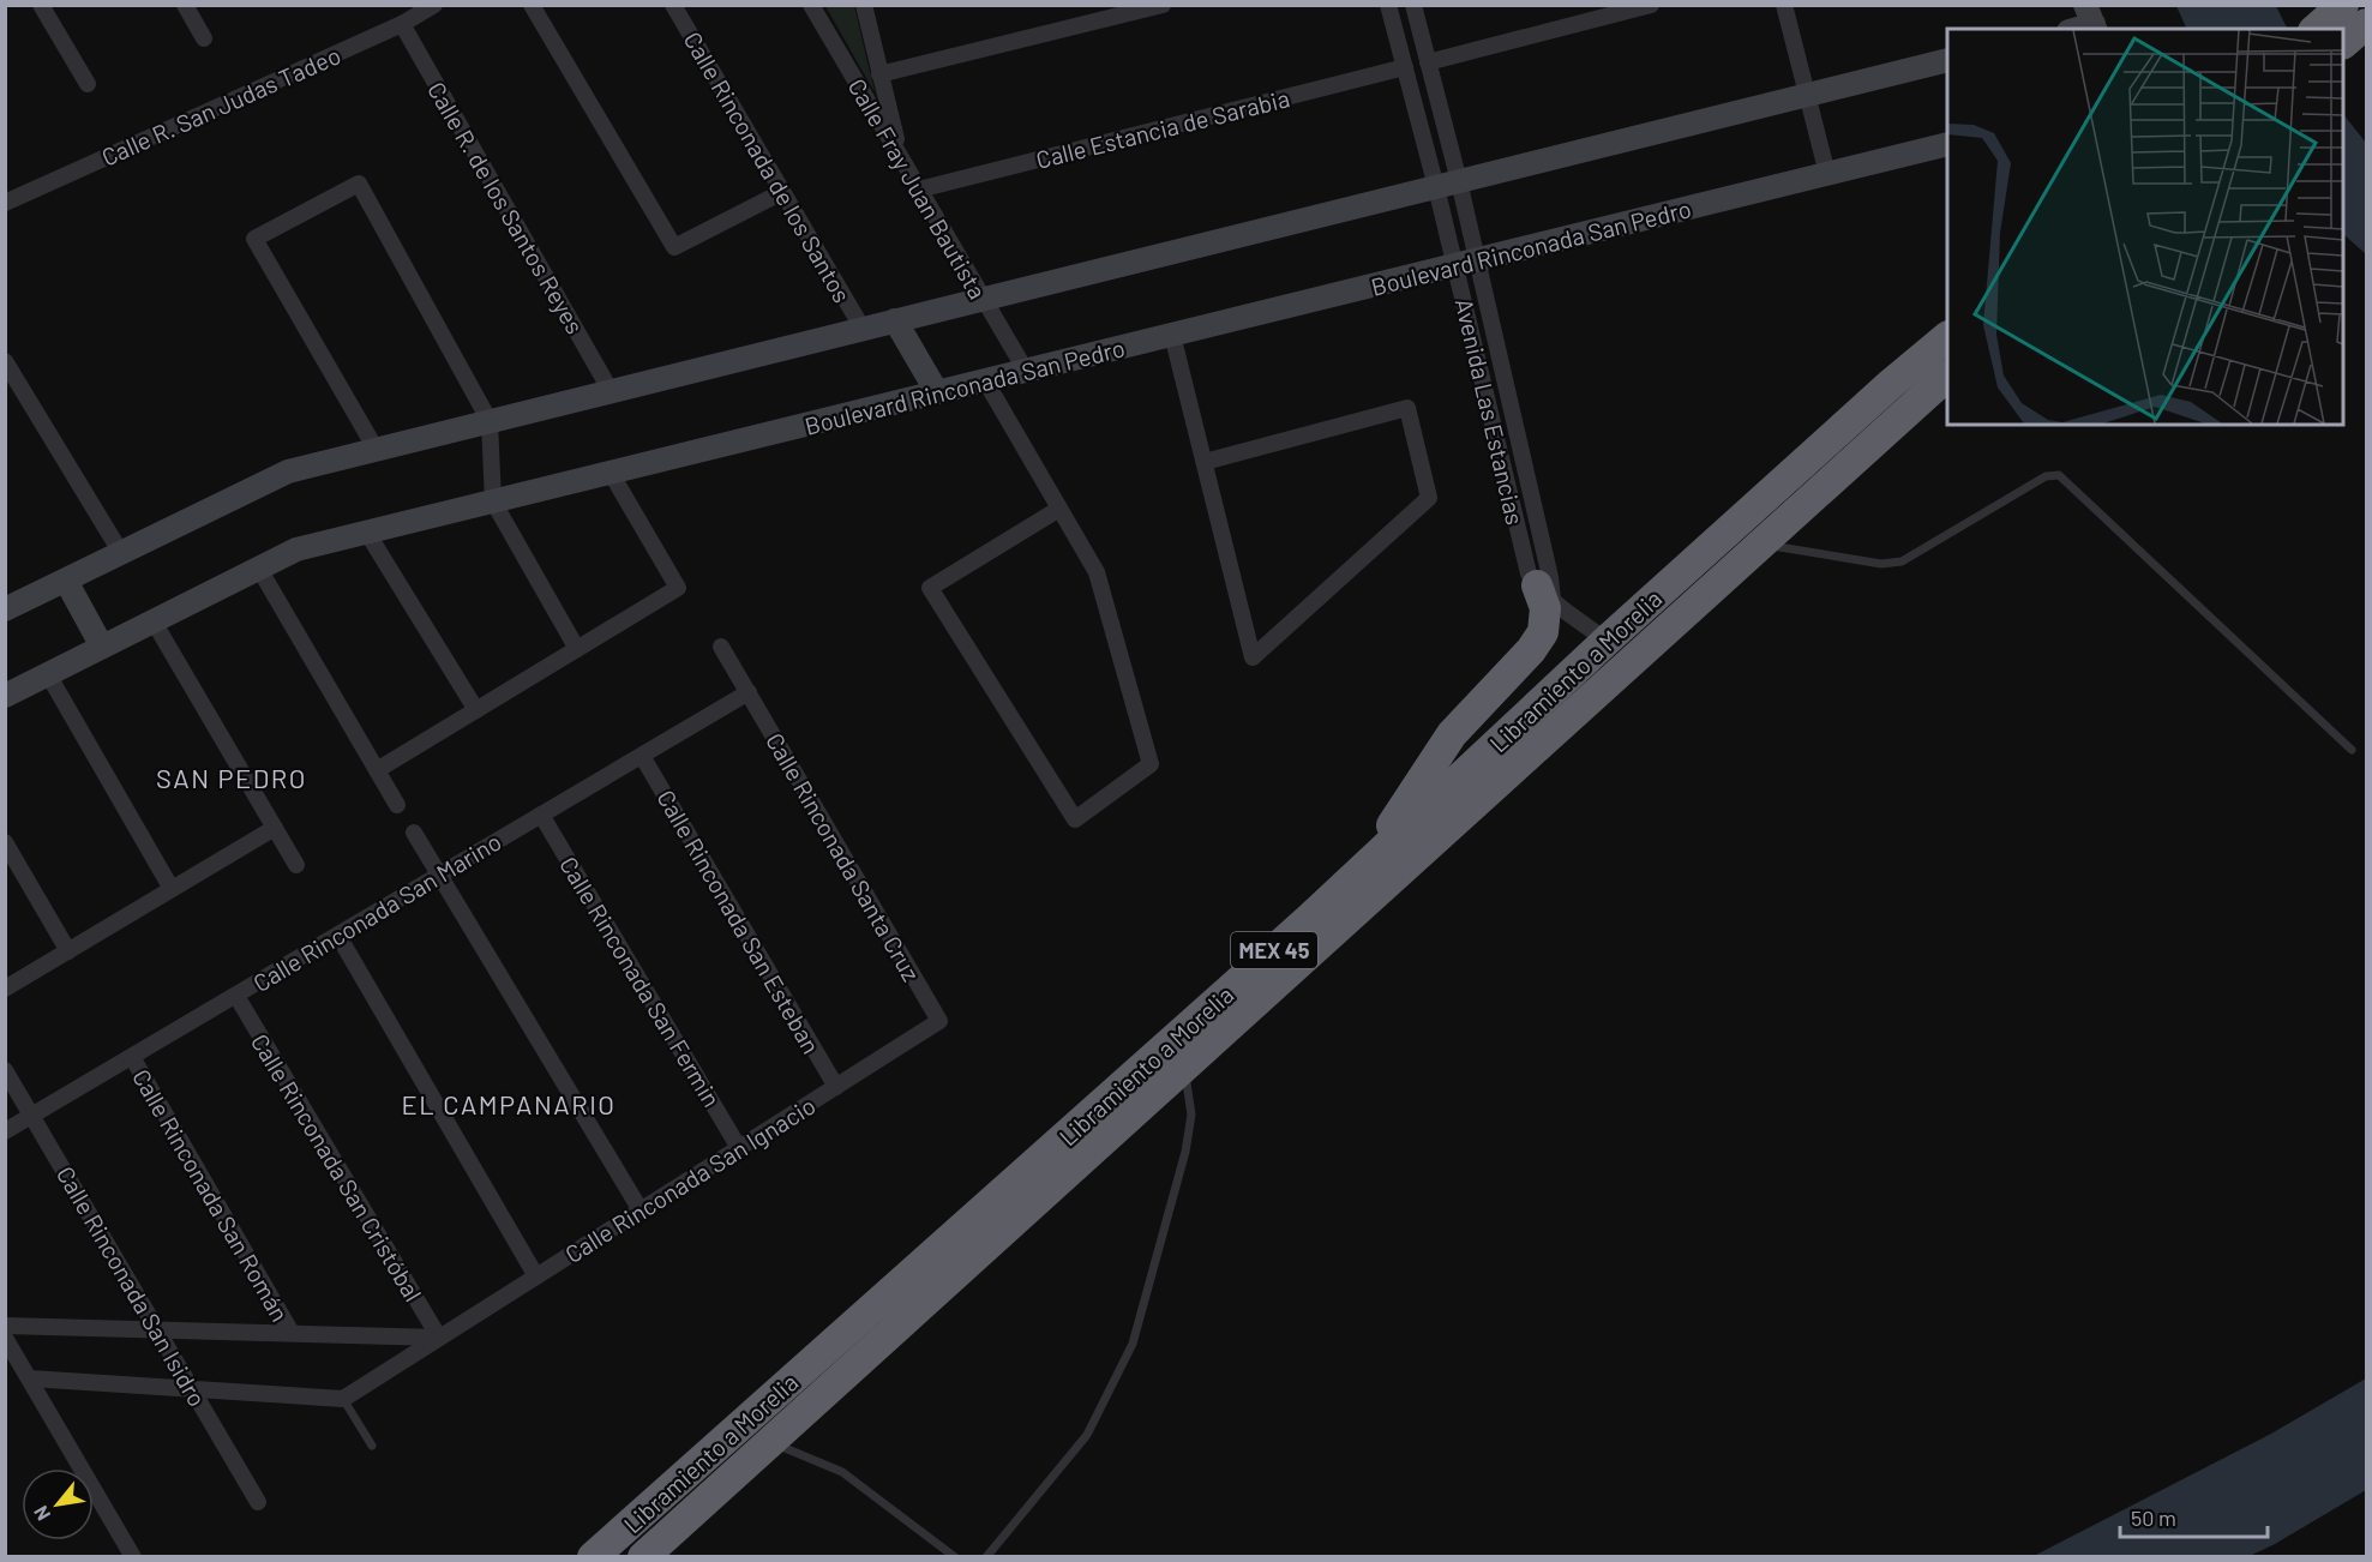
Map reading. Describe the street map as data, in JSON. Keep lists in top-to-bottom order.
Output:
{
  "streets": {
    "highway": ["Libramiento a Morelia", "MEX 45"],
    "street": [
      "Calle R. San Judas Tadeo",
      "Calle Estancia de Sarabia",
      "Calle Rinconada de los Santos",
      "Calle Fray Juan Bautista",
      "Calle R. de los Santos Reyes",
      "Boulevard Rinconada San Pedro",
      "Avenida Las Estancias",
      "Calle Rinconada Santa Cruz",
      "Calle Rinconada San Marino",
      "Calle Rinconada San Esteban",
      "Calle Rinconada San Fermin",
      "Calle Rinconada San Cristóbal",
      "Calle Rinconada San Ignacio",
      "Calle Rinconada San Román",
      "Calle Rinconada San Isidro"
    ]
  },
  "crossings": [
    ["Calle R. San Judas Tadeo", "Calle R. de los Santos Reyes"],
    ["Calle Estancia de Sarabia", "Calle Fray Juan Bautista"],
    ["Calle Estancia de Sarabia", "Avenida Las Estancias"],
    ["Calle Fray Juan Bautista", "Boulevard Rinconada San Pedro"],
    ["Boulevard Rinconada San Pedro", "Avenida Las Estancias"],
    ["Calle Rinconada Santa Cruz", "Calle Rinconada San Marino"],
    ["Calle Rinconada Santa Cruz", "Calle Rinconada San Ignacio"],
    ["Calle Rinconada San Marino", "Calle Rinconada San Esteban"],
    ["Calle Rinconada San Marino", "Calle Rinconada San Fermin"],
    ["Calle Rinconada San Marino", "Calle Rinconada San Cristóbal"],
    ["Calle Rinconada San Marino", "Calle Rinconada San Román"],
    ["Calle Rinconada San Marino", "Calle Rinconada San Isidro"],
    ["Calle Rinconada San Esteban", "Calle Rinconada San Ignacio"],
    ["Calle Rinconada San Fermin", "Calle Rinconada San Ignacio"],
    ["Calle Rinconada San Cristóbal", "Calle Rinconada San Ignacio"]
  ],
  "districts": ["SAN PEDRO", "EL CAMPANARIO"],
  "scale_bar": "50 m",
  "north": "bottom left"
}
